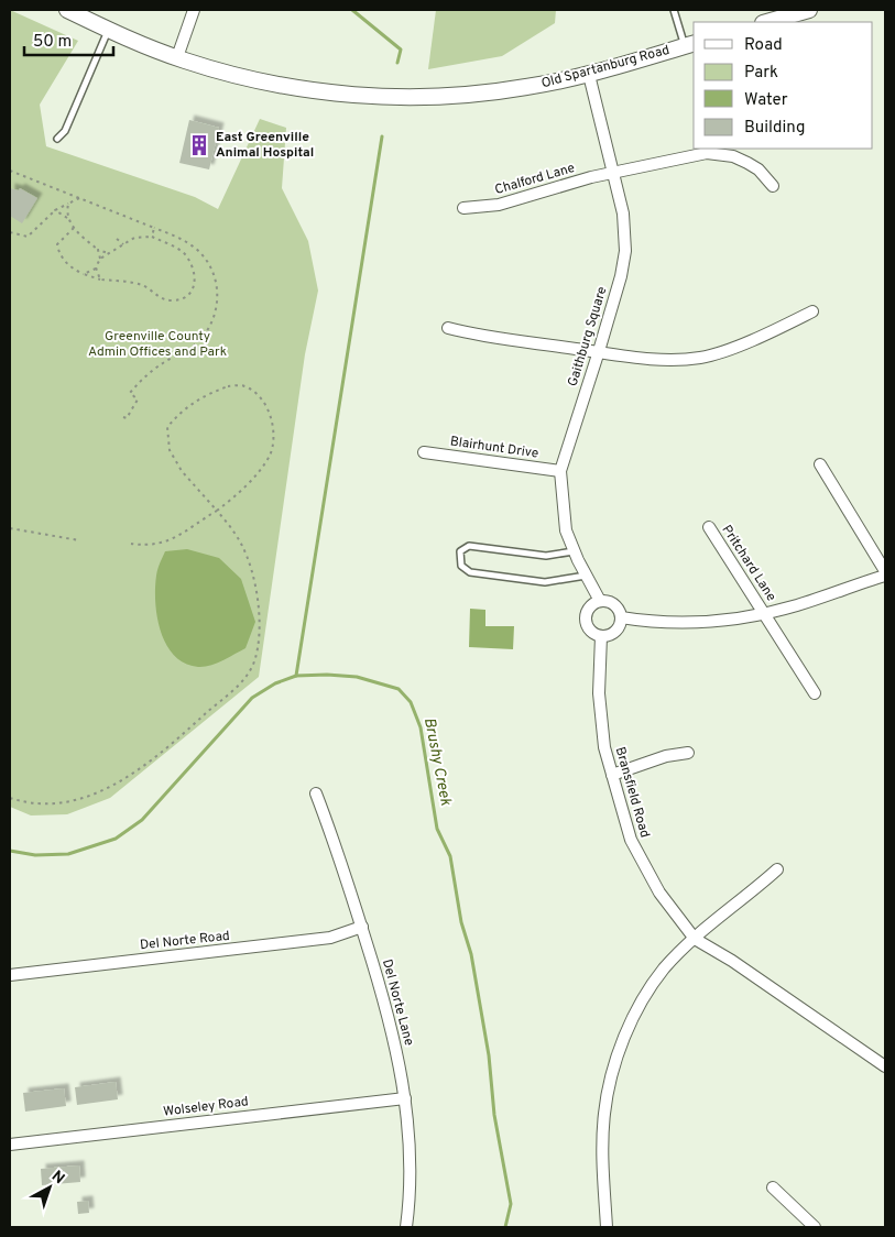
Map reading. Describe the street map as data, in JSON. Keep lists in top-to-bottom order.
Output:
{
  "streets": {
    "main road": ["Old Spartanburg Road"],
    "street": [
      "Chalford Lane",
      "Gaithburg Square",
      "Blairhunt Drive",
      "Pritchard Lane",
      "Bransfield Road",
      "Del Norte Road",
      "Del Norte Lane",
      "Wolseley Road"
    ]
  },
  "crossings": [
    ["Old Spartanburg Road", "Gaithburg Square"],
    ["Chalford Lane", "Gaithburg Square"],
    ["Gaithburg Square", "Blairhunt Drive"],
    ["Gaithburg Square", "Bransfield Road"],
    ["Del Norte Road", "Del Norte Lane"],
    ["Del Norte Lane", "Wolseley Road"]
  ],
  "water": ["Brushy Creek"],
  "parks": ["Greenville County Admin Offices and Park"],
  "places": {
    "building": ["East Greenville Animal Hospital"]
  },
  "legend": [
    "Road",
    "Park",
    "Water",
    "Building"
  ],
  "scale_bar": "50 m",
  "north": "top right"
}
